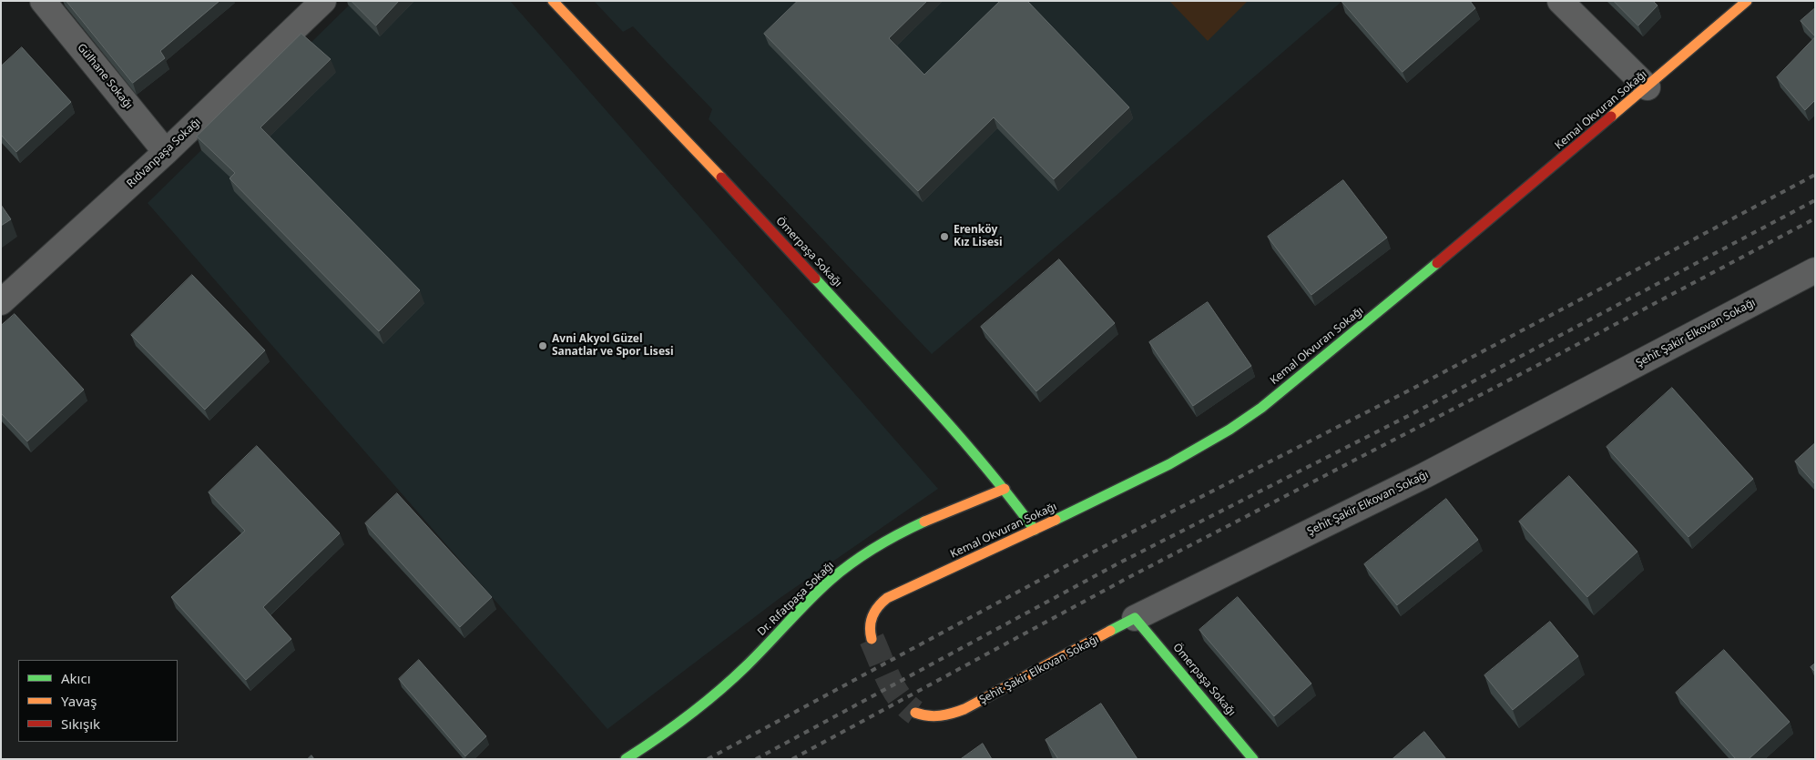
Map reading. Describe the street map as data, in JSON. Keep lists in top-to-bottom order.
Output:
{
  "streets": {
    "street": [
      "Gülhane Sokağı",
      "Kemal Okvuran Sokağı",
      "Rıdvanpaşa Sokağı",
      "Ömerpaşa Sokağı",
      "Şehit Şakir Elkovan Sokağı",
      "Dr. Rıfatpaşa Sokağı"
    ]
  },
  "crossings": [
    ["Gülhane Sokağı", "Rıdvanpaşa Sokağı"],
    ["Kemal Okvuran Sokağı", "Ömerpaşa Sokağı"],
    ["Ömerpaşa Sokağı", "Şehit Şakir Elkovan Sokağı"],
    ["Ömerpaşa Sokağı", "Dr. Rıfatpaşa Sokağı"]
  ],
  "places": ["Erenköy Kız Lisesi", "Avni Akyol Güzel Sanatlar ve Spor Lisesi"],
  "legend": ["Akıcı", "Yavaş", "Sıkışık"]
}
